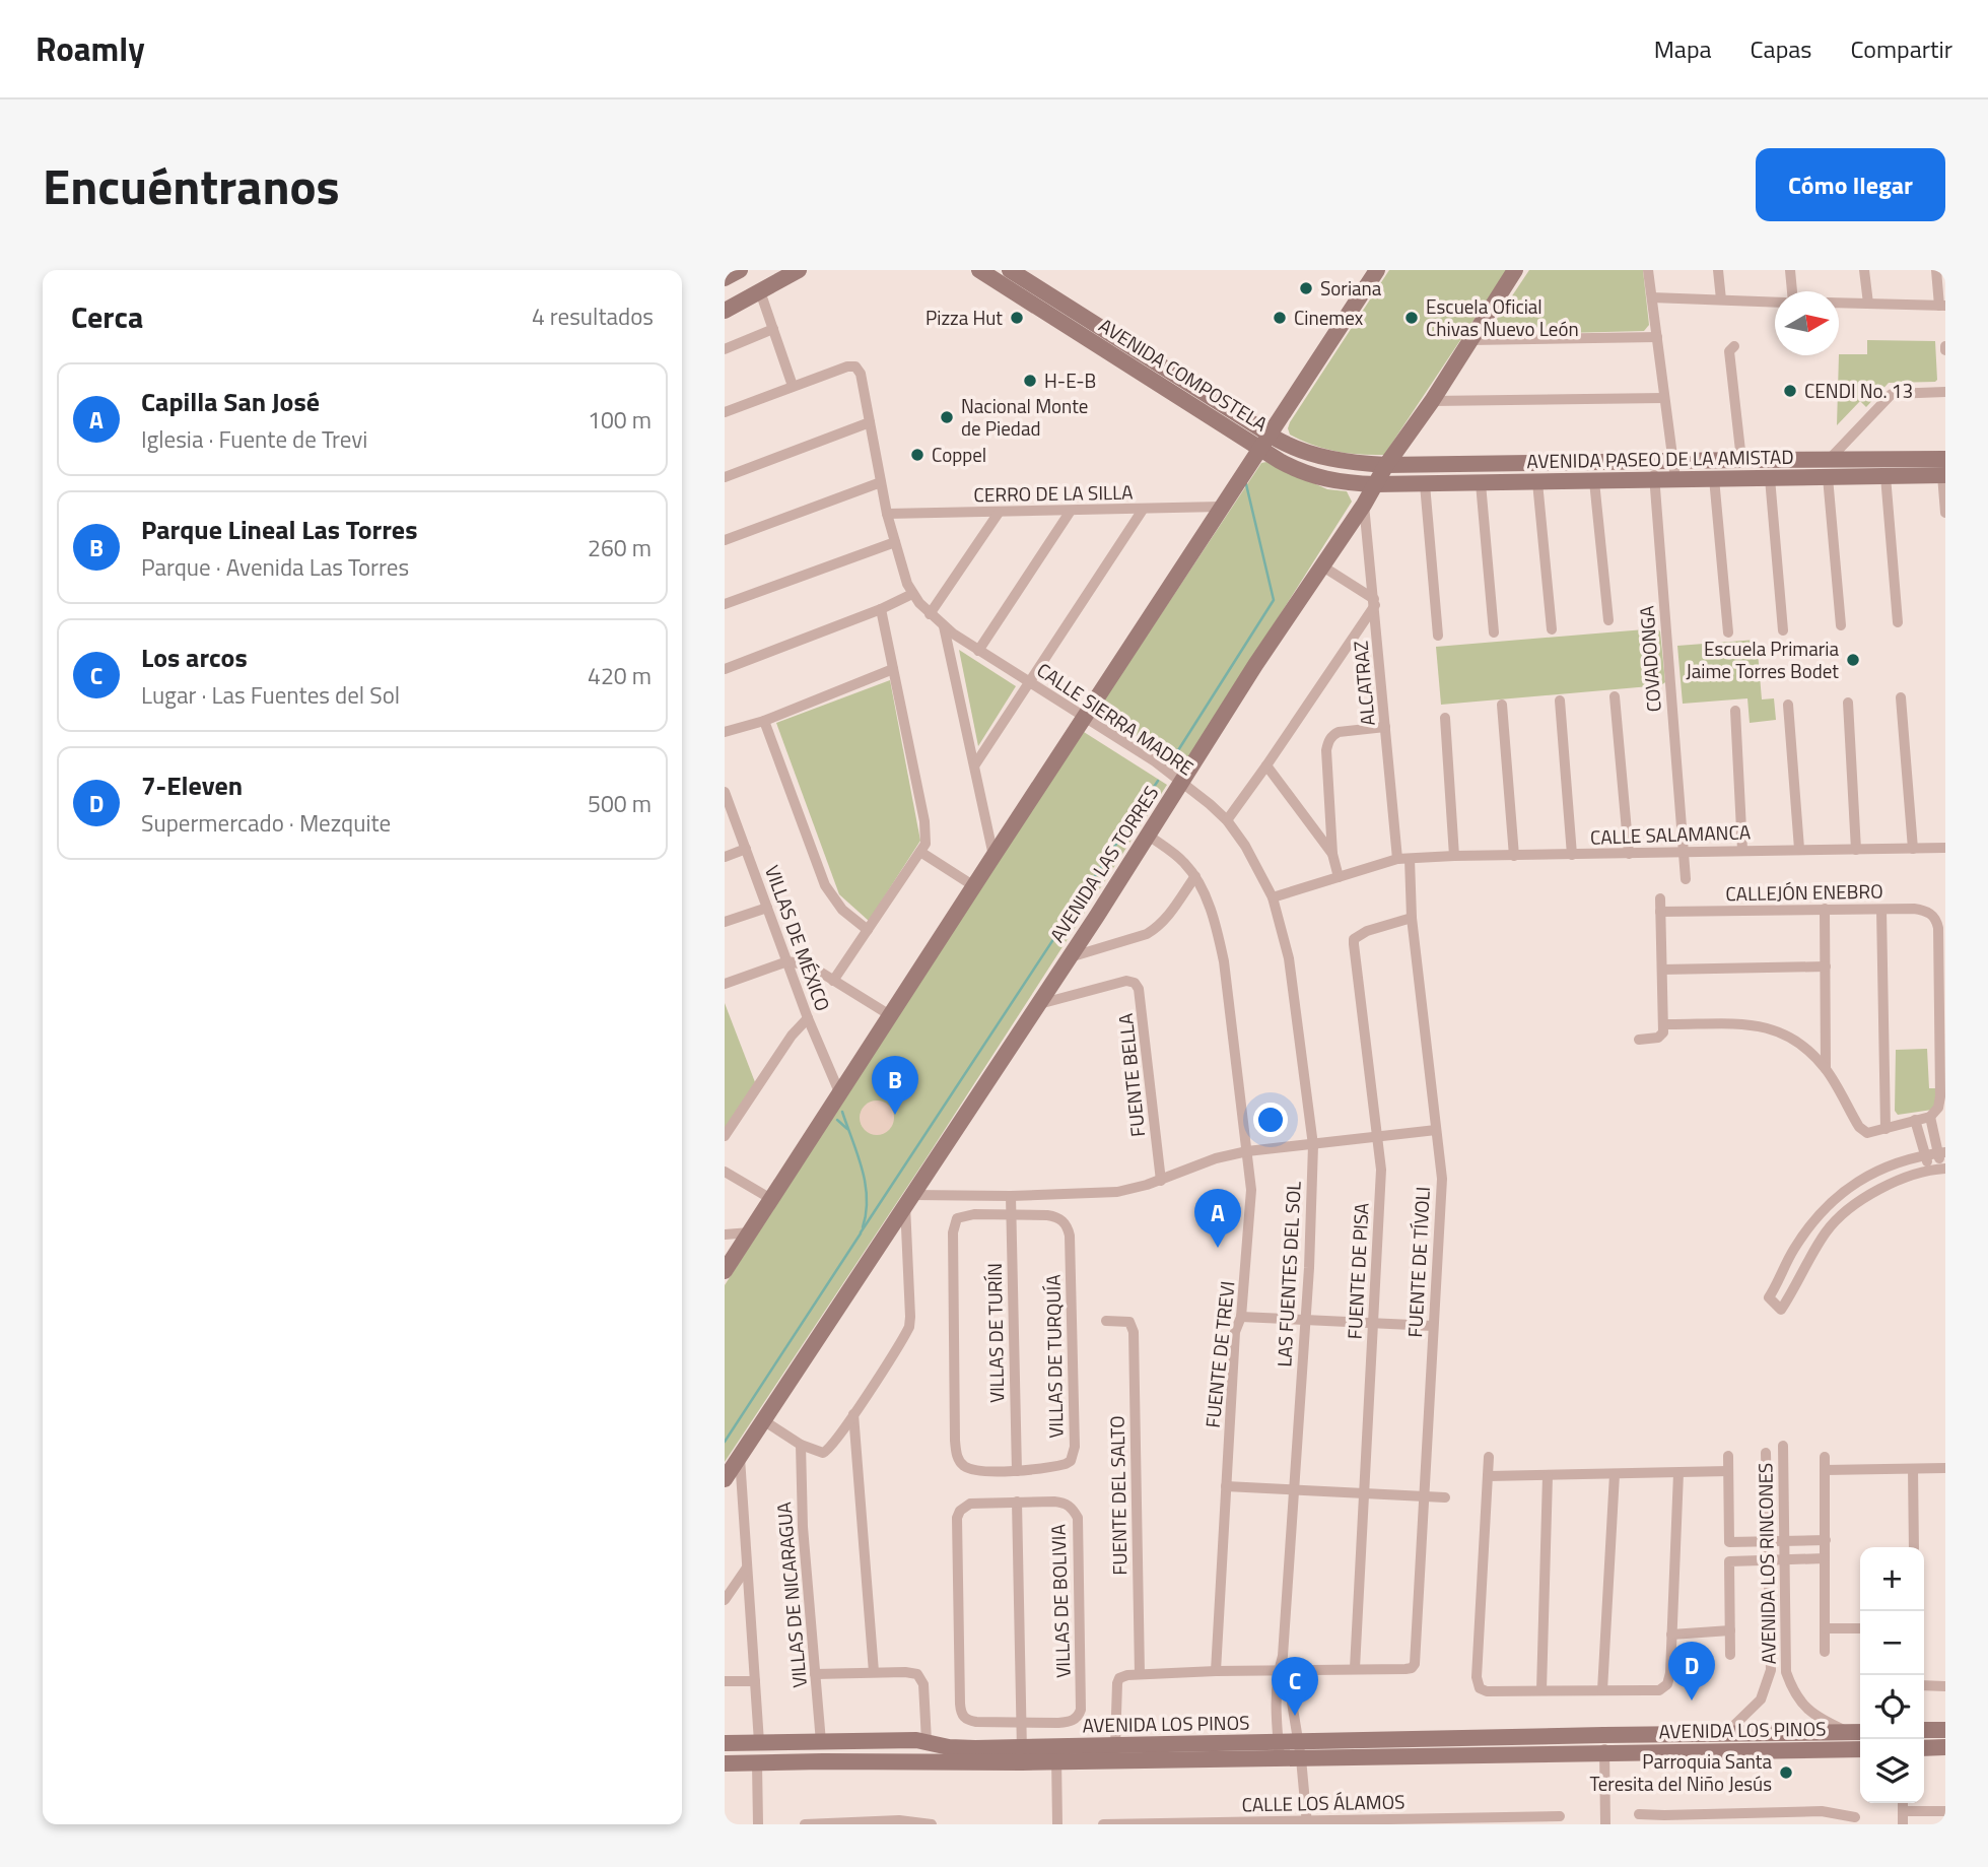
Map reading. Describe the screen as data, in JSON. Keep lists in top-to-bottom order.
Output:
{
  "streets": {
    "street": [
      "AVENIDA COMPOSTELA",
      "AVENIDA PASEO DE LA AMISTAD",
      "CERRO DE LA SILLA",
      "COVADONGA",
      "ALCATRAZ",
      "CALLE SIERRA MADRE",
      "CALLE SALAMANCA",
      "AVENIDA LAS TORRES",
      "CALLEJÓN ENEBRO",
      "VILLAS DE MÉXICO",
      "FUENTE BELLA",
      "FUENTE DE TÍVOLI",
      "FUENTE DE PISA",
      "LAS FUENTES DEL SOL",
      "VILLAS DE TURÍN",
      "FUENTE DE TREVI",
      "VILLAS DE TURQUÍA",
      "FUENTE DEL SALTO",
      "AVENIDA LOS RINCONES",
      "VILLAS DE NICARAGUA",
      "VILLAS DE BOLIVIA",
      "AVENIDA LOS PINOS",
      "CALLE LOS ÁLAMOS"
    ]
  },
  "crossings": [
    ["AVENIDA COMPOSTELA", "AVENIDA PASEO DE LA AMISTAD"],
    ["AVENIDA COMPOSTELA", "AVENIDA LAS TORRES"],
    ["AVENIDA PASEO DE LA AMISTAD", "COVADONGA"],
    ["AVENIDA PASEO DE LA AMISTAD", "AVENIDA LAS TORRES"],
    ["COVADONGA", "CALLE SALAMANCA"],
    ["ALCATRAZ", "CALLE SALAMANCA"],
    ["ALCATRAZ", "AVENIDA LAS TORRES"],
    ["CALLE SIERRA MADRE", "CALLE SALAMANCA"],
    ["CALLE SIERRA MADRE", "AVENIDA LAS TORRES"],
    ["CALLE SIERRA MADRE", "LAS FUENTES DEL SOL"],
    ["CALLE SALAMANCA", "FUENTE DE TÍVOLI"],
    ["CALLE SALAMANCA", "LAS FUENTES DEL SOL"],
    ["AVENIDA LAS TORRES", "FUENTE BELLA"],
    ["FUENTE DE TÍVOLI", "FUENTE DE PISA"],
    ["LAS FUENTES DEL SOL", "AVENIDA LOS PINOS"],
    ["LAS FUENTES DEL SOL", "CALLE LOS ÁLAMOS"],
    ["VILLAS DE TURÍN", "VILLAS DE TURQUÍA"],
    ["AVENIDA LOS RINCONES", "AVENIDA LOS PINOS"],
    ["VILLAS DE NICARAGUA", "AVENIDA LOS PINOS"]
  ],
  "places": [
    "Soriana",
    "Pizza Hut",
    "Cinemex",
    "Escuela Oficial Chivas Nuevo León",
    "H-E-B",
    "CENDI No. 13",
    "Nacional Monte de Piedad",
    "Coppel",
    "Escuela Primaria Jaime Torres Bodet",
    "Parroquia Santa Teresita del Niño Jesús"
  ],
  "north": "right",
  "page": {
    "header": "Roamly",
    "nav": ["Mapa", "Capas", "Compartir"],
    "title": "Encuéntranos",
    "buttons": "Cómo llegar",
    "heading": ["Cerca", "4 resultados"],
    "list": [
      {
        "mark": "A",
        "name": "Capilla San José",
        "note": "Iglesia · Fuente de Trevi",
        "value": "100 m"
      },
      {
        "mark": "B",
        "name": "Parque Lineal Las Torres",
        "note": "Parque · Avenida Las Torres",
        "value": "260 m"
      },
      {
        "mark": "C",
        "name": "Los arcos",
        "note": "Lugar · Las Fuentes del Sol",
        "value": "420 m"
      },
      {
        "mark": "D",
        "name": "7-Eleven",
        "note": "Supermercado · Mezquite",
        "value": "500 m"
      }
    ],
    "pins": [
      "B",
      "A",
      "D",
      "C"
    ],
    "map_buttons": ["+", "−"]
  }
}
